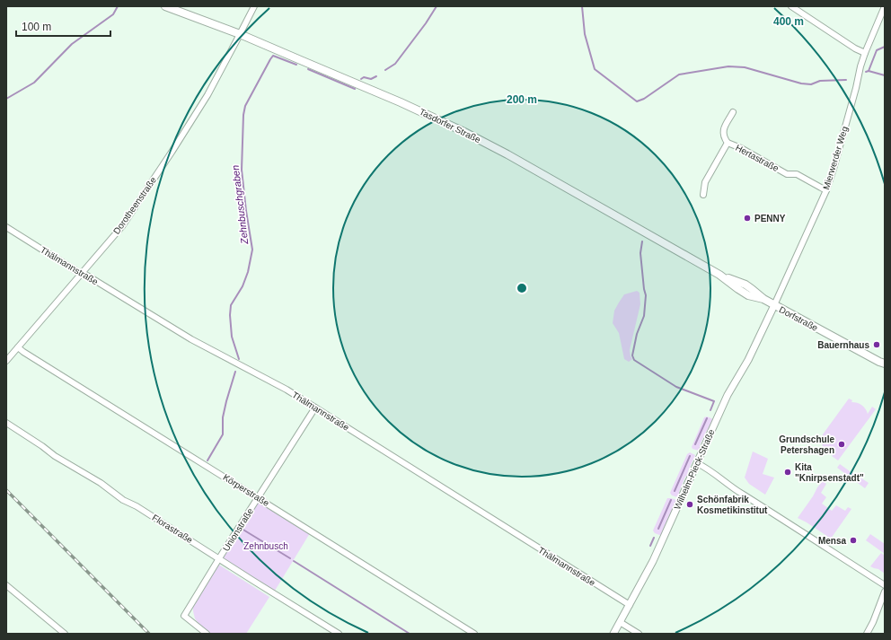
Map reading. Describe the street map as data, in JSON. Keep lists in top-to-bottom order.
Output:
{
  "streets": {
    "main road": ["Tasdorfer Straße", "Dorfstraße"],
    "street": [
      "Hertastraße",
      "Mierwerder Weg",
      "Dorotheenstraße",
      "Thälmannstraße",
      "Wilhelm-Pieck-Straße",
      "Körperstraße",
      "Florastraße",
      "Unionstraße"
    ]
  },
  "crossings": [
    ["Tasdorfer Straße", "Mierwerder Weg"],
    ["Tasdorfer Straße", "Dorotheenstraße"],
    ["Tasdorfer Straße", "Dorfstraße"],
    ["Tasdorfer Straße", "Wilhelm-Pieck-Straße"],
    ["Hertastraße", "Mierwerder Weg"],
    ["Mierwerder Weg", "Dorfstraße"],
    ["Mierwerder Weg", "Wilhelm-Pieck-Straße"],
    ["Dorotheenstraße", "Thälmannstraße"],
    ["Dorotheenstraße", "Körperstraße"],
    ["Thälmannstraße", "Wilhelm-Pieck-Straße"],
    ["Thälmannstraße", "Unionstraße"],
    ["Dorfstraße", "Wilhelm-Pieck-Straße"],
    ["Körperstraße", "Unionstraße"],
    ["Florastraße", "Unionstraße"]
  ],
  "water": ["Zehnbuschgraben"],
  "parks": ["Zehnbusch"],
  "places": [
    "PENNY",
    "Bauernhaus",
    "Grundschule Petershagen",
    "Kita \"Knirpsenstadt\"",
    "Schönfabrik Kosmetikinstitut",
    "Mensa"
  ],
  "scale_bar": "100 m",
  "rings": ["400 m", "200 m"]
}
